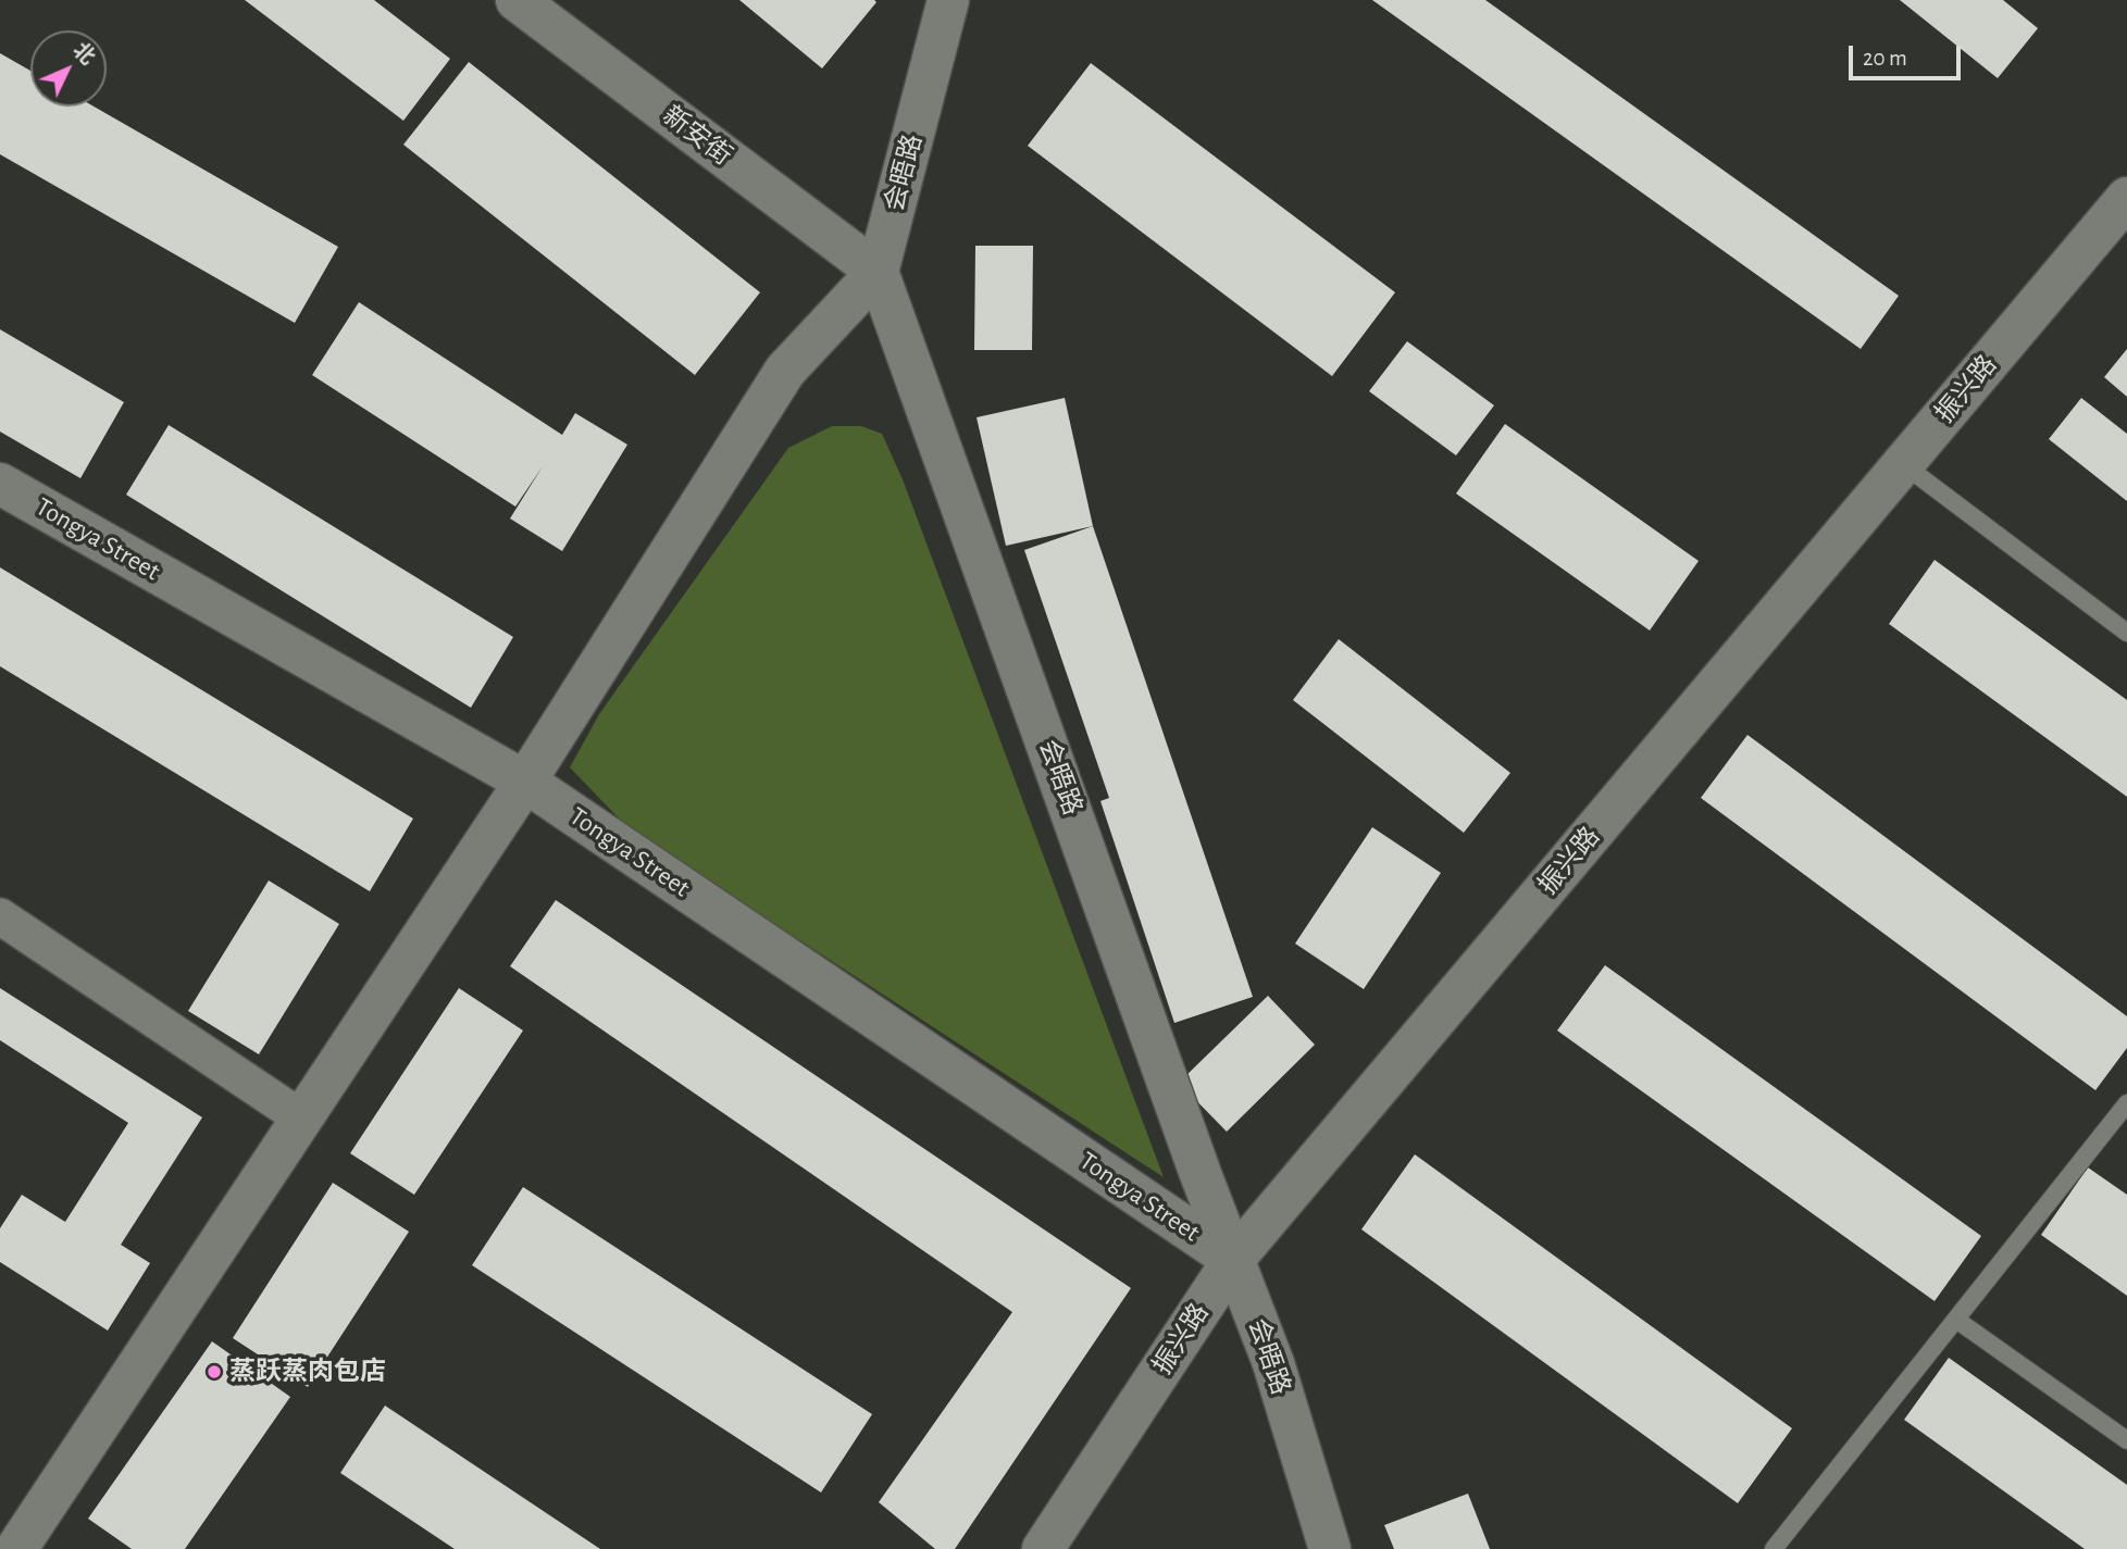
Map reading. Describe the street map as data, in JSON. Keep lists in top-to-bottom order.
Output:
{
  "streets": {
    "street": [
      "新安街",
      "会晤路",
      "振兴路",
      "Tongya Street"
    ]
  },
  "crossings": [
    ["新安街", "会晤路"],
    ["会晤路", "振兴路"],
    ["会晤路", "Tongya Street"],
    ["振兴路", "Tongya Street"]
  ],
  "places": ["蒸跃蒸肉包店"],
  "scale_bar": "20 m",
  "north": "top right"
}
